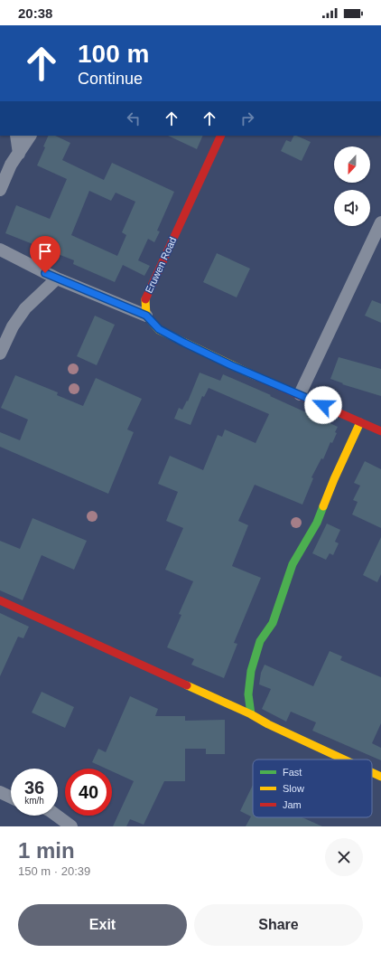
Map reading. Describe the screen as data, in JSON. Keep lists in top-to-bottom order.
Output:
{
  "streets": {
    "street": ["Eruwen Road"]
  },
  "legend": ["Fast", "Slow", "Jam"],
  "north": "bottom",
  "page": {
    "status": "20:38",
    "turn": ["100 m", "Continue"],
    "speed": "36 km/h",
    "limit": "40",
    "heading": ["1 min", "150 m · 20:39"],
    "buttons": ["Exit", "Share"]
  }
}
